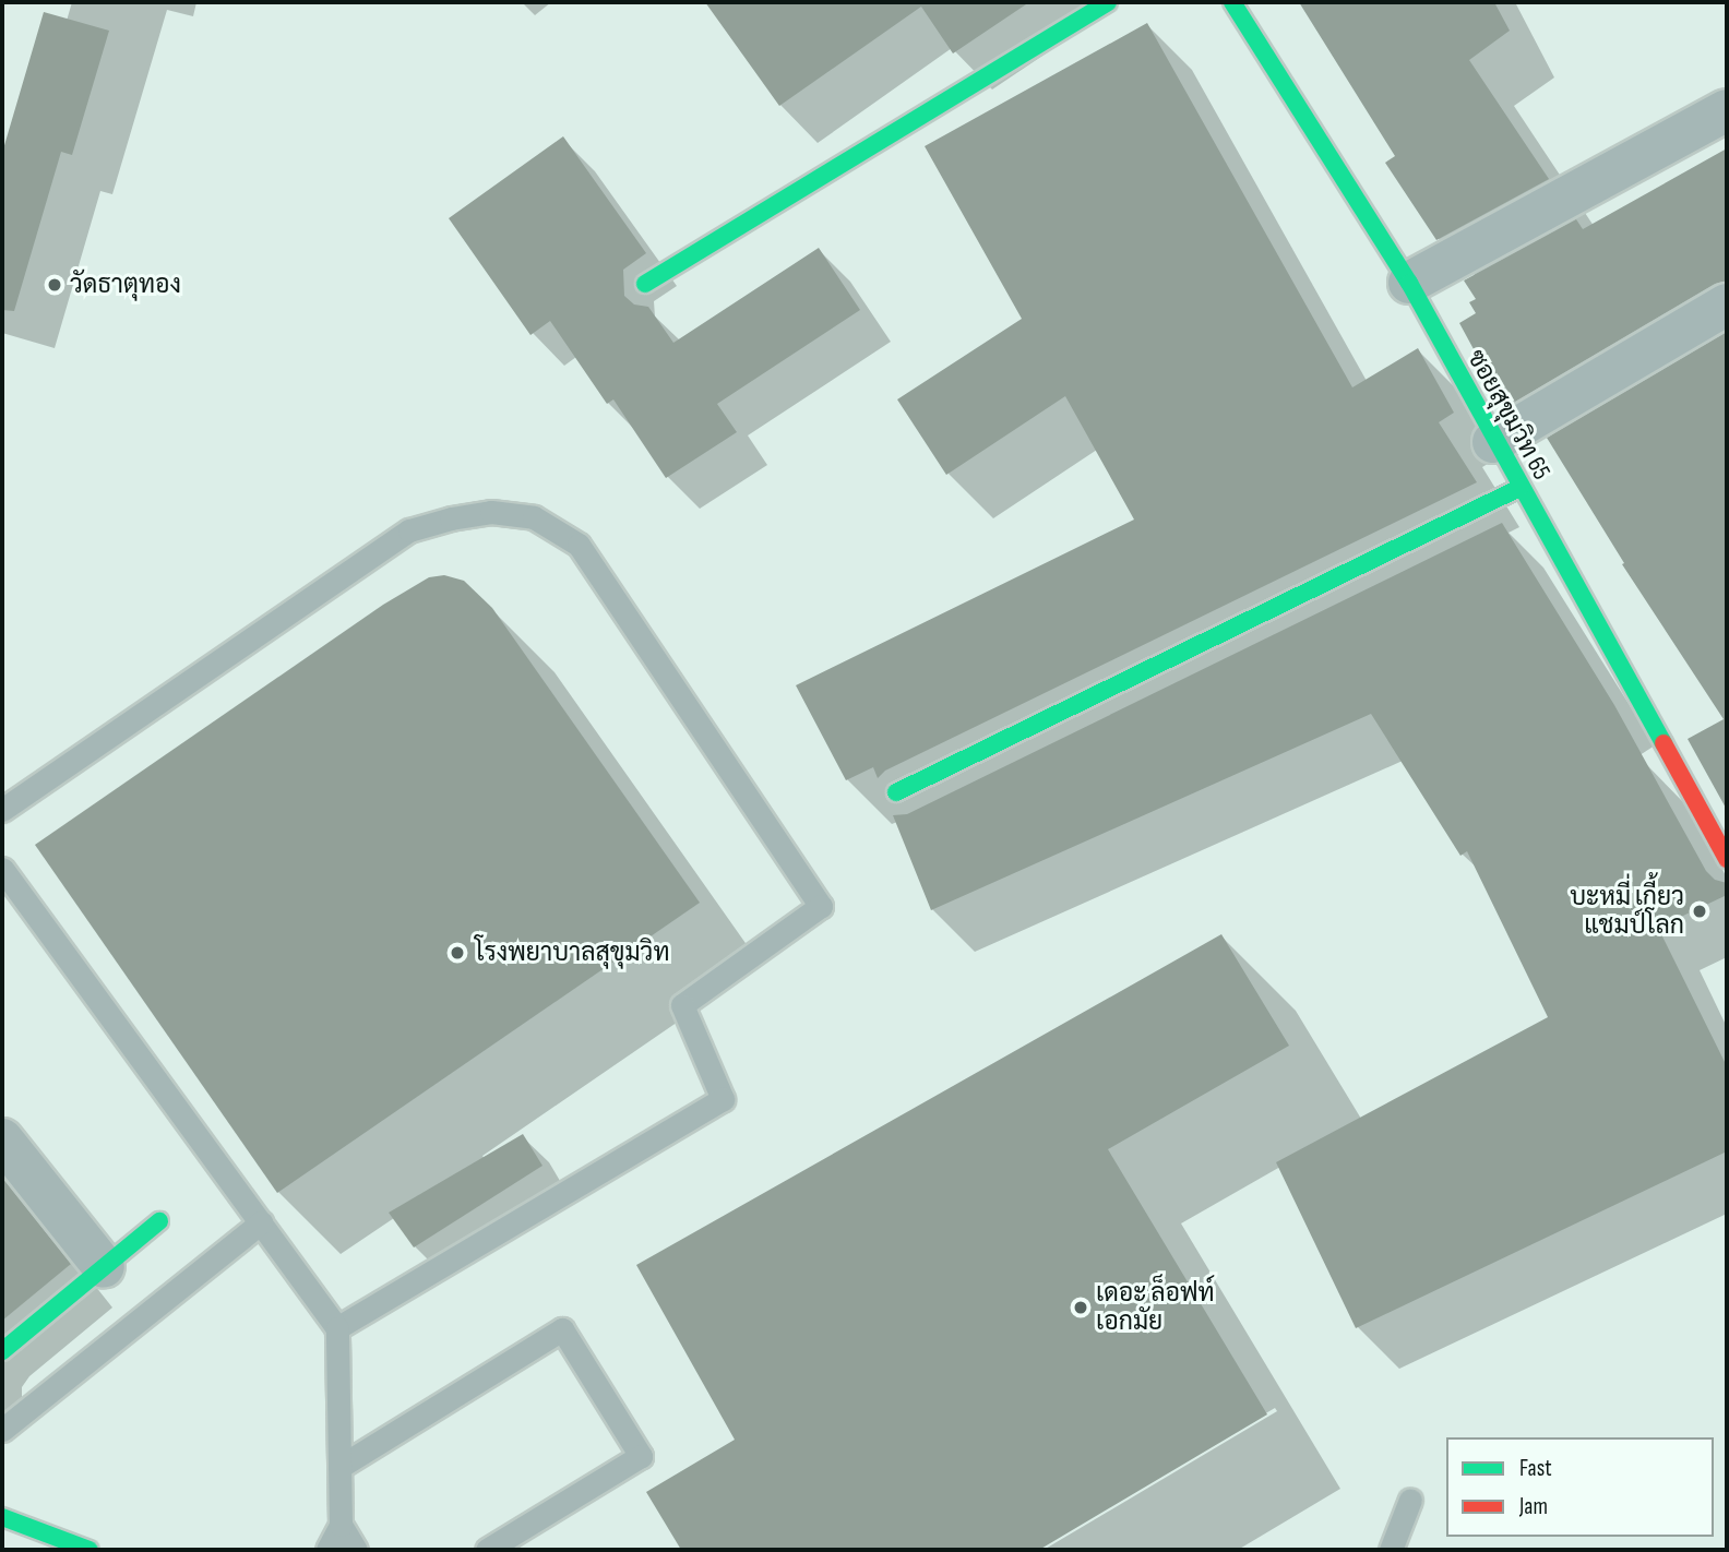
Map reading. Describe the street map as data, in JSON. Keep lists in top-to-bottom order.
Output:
{
  "streets": {
    "street": ["ซอยสุขุมวิท 65"]
  },
  "places": [
    "วัดธาตุทอง",
    "บะหมี่ เกี้ยว แชมป์โลก",
    "โรงพยาบาลสุขุมวิท",
    "เดอะ ล็อฟท์ เอกมัย"
  ],
  "legend": ["Fast", "Jam"]
}
